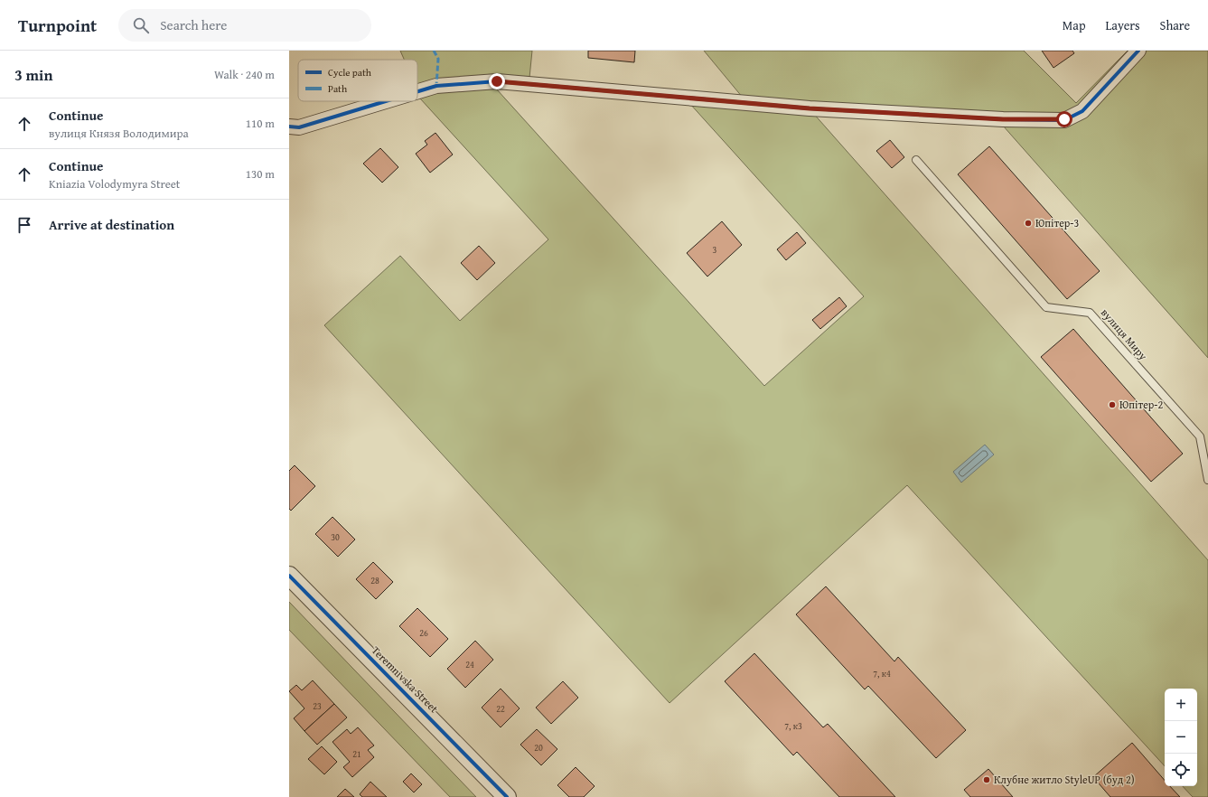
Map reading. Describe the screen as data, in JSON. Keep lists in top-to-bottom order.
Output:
{
  "streets": {
    "street": ["Teremnivska Street"],
    "lane": ["вулиця Миру"]
  },
  "places": ["Юпітер-3", "Юпітер-2", "Клубне житло StyleUP (буд 2)"],
  "house_numbers": [
    "3",
    "30",
    "28",
    "26",
    "24",
    "7, к4",
    "23",
    "22",
    "7, к3",
    "20",
    "21"
  ],
  "legend": ["Cycle path", "Path"],
  "page": {
    "header": "Turnpoint",
    "search": "Search here",
    "nav": ["Map", "Layers", "Share"],
    "heading": ["3 min", "Walk · 240 m"],
    "list": [
      ["Continue", "вулиця Князя Володимира", "110 m"],
      ["Continue", "Kniazia Volodymyra Street", "130 m"],
      "Arrive at destination"
    ],
    "map_buttons": ["+", "−"]
  }
}
